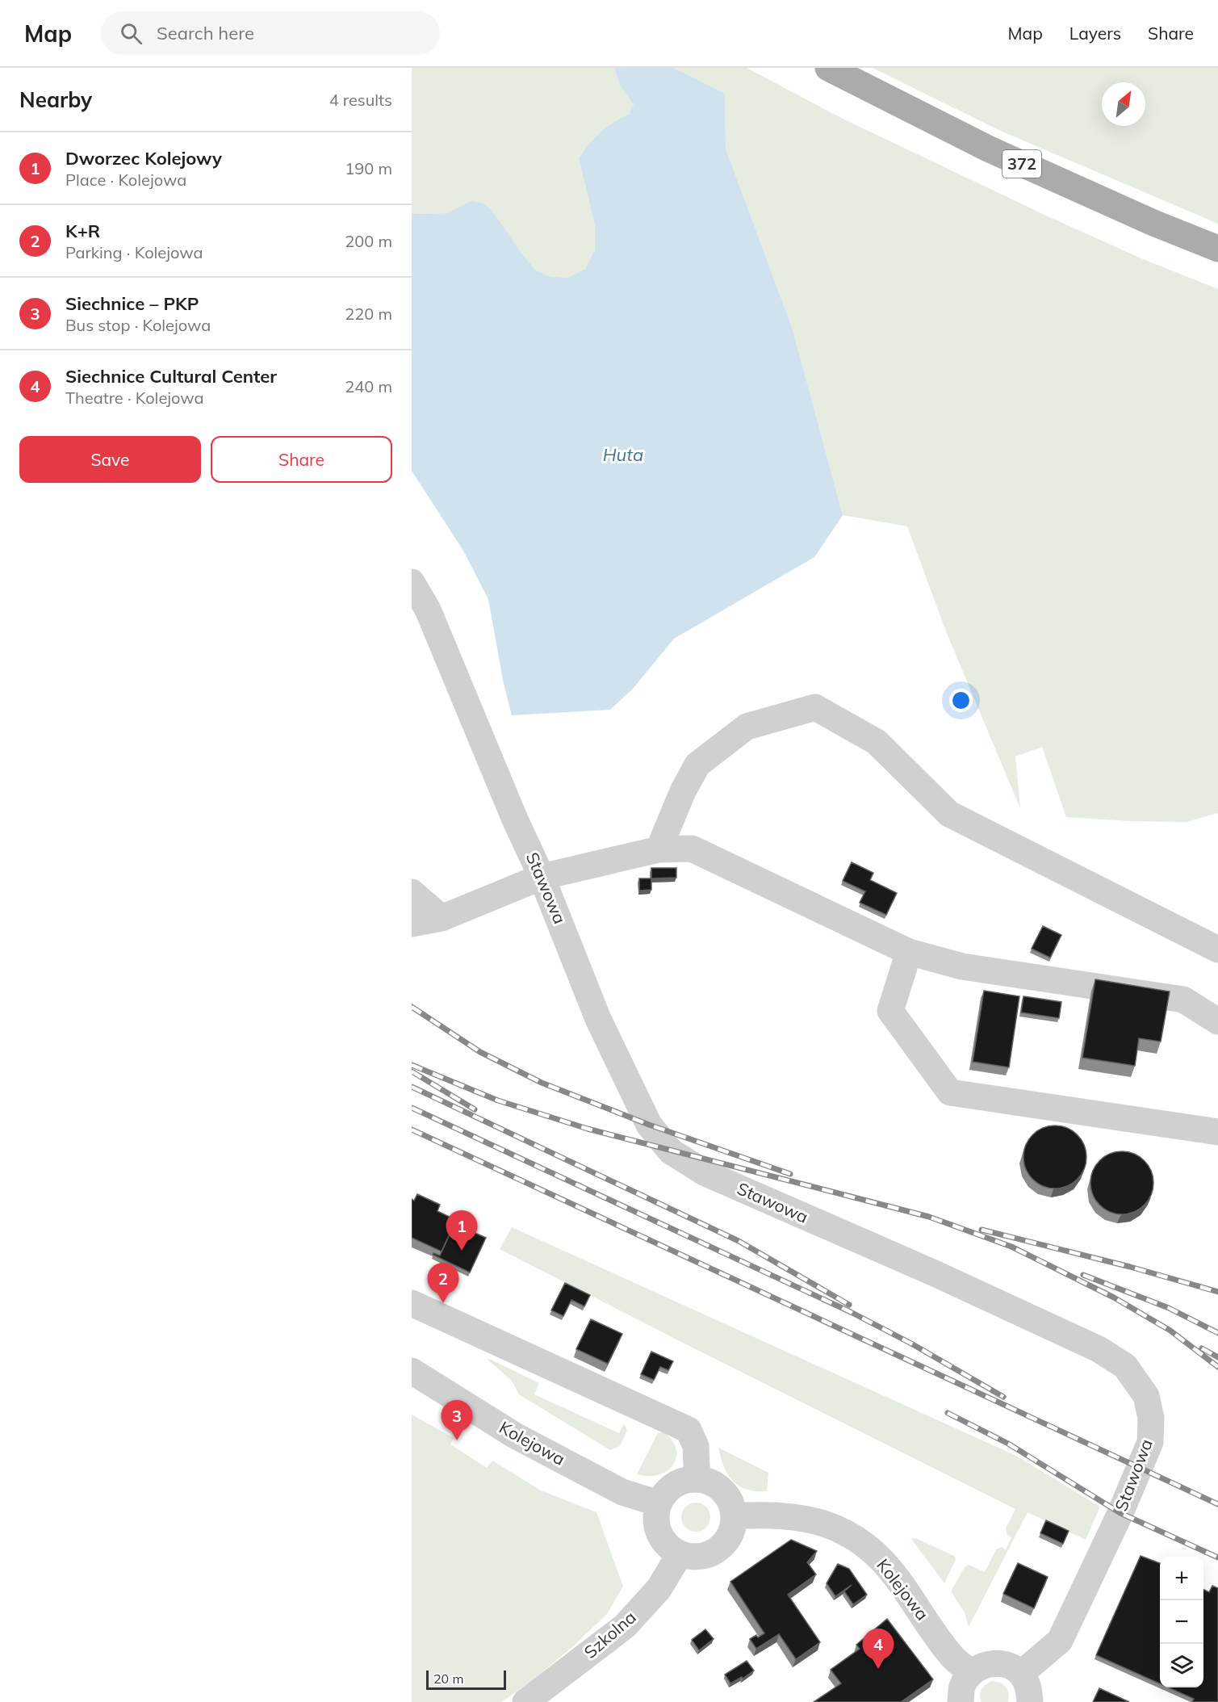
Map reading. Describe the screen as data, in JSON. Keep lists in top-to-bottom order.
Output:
{
  "streets": {
    "main road": ["372"],
    "street": ["Stawowa", "Kolejowa", "Szkolna"]
  },
  "crossings": [
    ["Kolejowa", "Szkolna"]
  ],
  "water": ["Huta"],
  "scale_bar": "20 m",
  "north": "top right",
  "page": {
    "header": "Map",
    "search": "Search here",
    "nav": ["Map", "Layers", "Share"],
    "heading": ["Nearby", "4 results"],
    "list": [
      {
        "mark": "1",
        "name": "Dworzec Kolejowy",
        "note": "Place · Kolejowa",
        "value": "190 m"
      },
      {
        "mark": "2",
        "name": "K+R",
        "note": "Parking · Kolejowa",
        "value": "200 m"
      },
      {
        "mark": "3",
        "name": "Siechnice – PKP",
        "note": "Bus stop · Kolejowa",
        "value": "220 m"
      },
      {
        "mark": "4",
        "name": "Siechnice Cultural Center",
        "note": "Theatre · Kolejowa",
        "value": "240 m"
      }
    ],
    "buttons": ["Save", "Share"],
    "pins": [
      "1",
      "2",
      "3",
      "4"
    ],
    "map_buttons": ["+", "−"],
    "scale": "20 m"
  }
}
